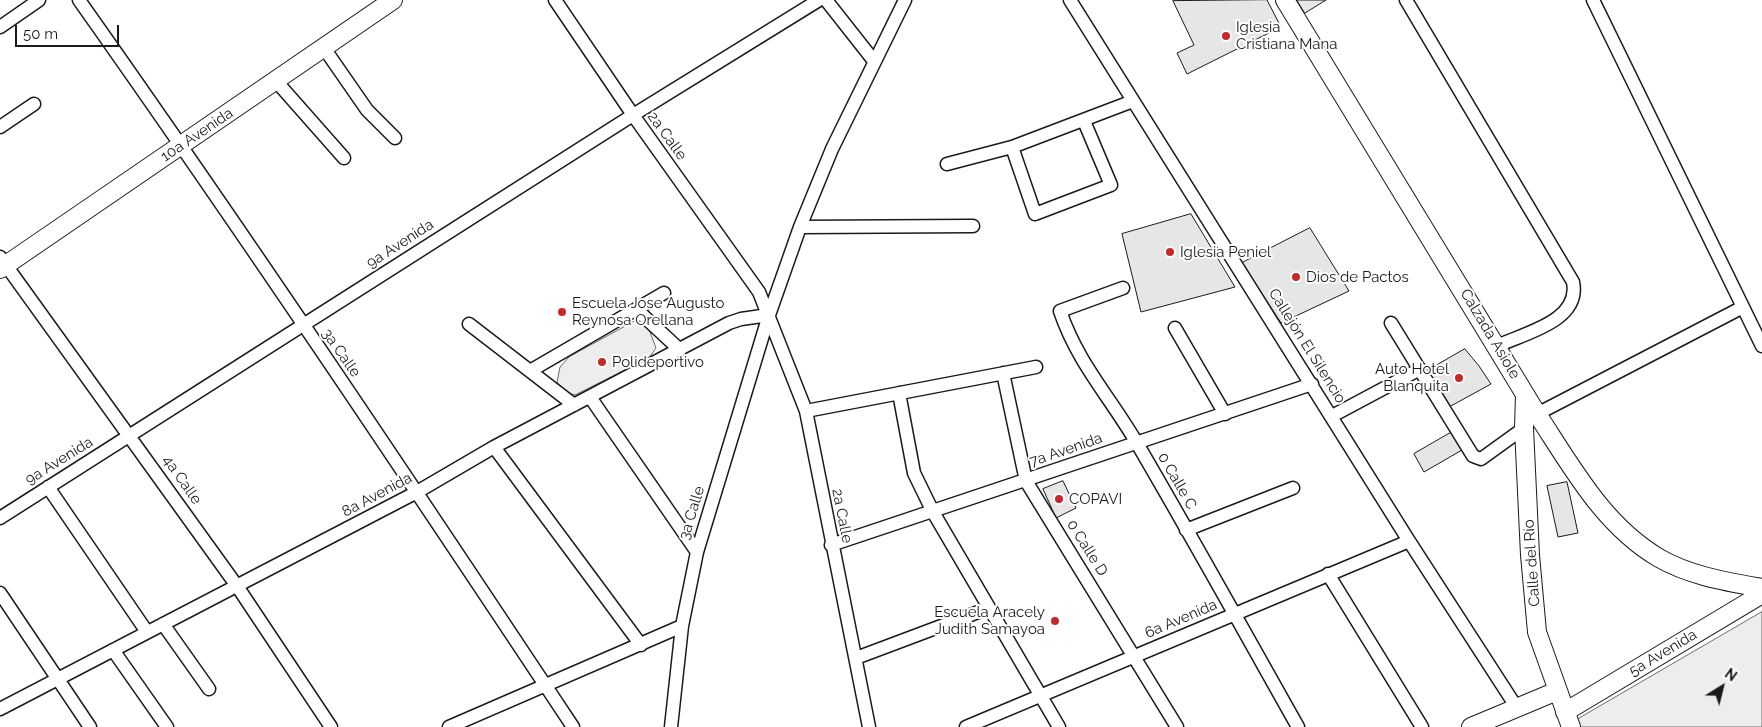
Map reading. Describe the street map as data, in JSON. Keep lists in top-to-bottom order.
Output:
{
  "streets": {
    "main road": [
      "10a Avenida",
      "Calzada Asiole",
      "Calle del Río",
      "5a Avenida"
    ],
    "street": [
      "2a Calle",
      "9a Avenida",
      "Callejón El Silencio",
      "3a Calle",
      "7a Avenida",
      "4a Calle",
      "0 Calle C",
      "8a Avenida",
      "0 Calle D",
      "6a Avenida"
    ]
  },
  "crossings": [
    ["10a Avenida", "3a Calle"],
    ["10a Avenida", "4a Calle"],
    ["2a Calle", "9a Avenida"],
    ["2a Calle", "3a Calle"],
    ["2a Calle", "7a Avenida"],
    ["2a Calle", "8a Avenida"],
    ["9a Avenida", "3a Calle"],
    ["9a Avenida", "4a Calle"],
    ["Calzada Asiole", "Calle del Río"],
    ["Callejón El Silencio", "7a Avenida"],
    ["Callejón El Silencio", "6a Avenida"],
    ["3a Calle", "8a Avenida"],
    ["7a Avenida", "0 Calle C"],
    ["7a Avenida", "0 Calle D"],
    ["4a Calle", "8a Avenida"],
    ["0 Calle C", "6a Avenida"],
    ["0 Calle D", "6a Avenida"],
    ["Calle del Río", "5a Avenida"]
  ],
  "places": [
    "Iglesia Cristiana Mana",
    "Iglesia Peniel",
    "Dios de Pactos",
    "Escuela Jose Augusto Reynosa Orellana",
    "Polideportivo",
    "Auto Hotel Blanquita",
    "COPAVI",
    "Escuela Aracely Judith Samayoa"
  ],
  "scale_bar": "50 m",
  "north": "top right"
}
